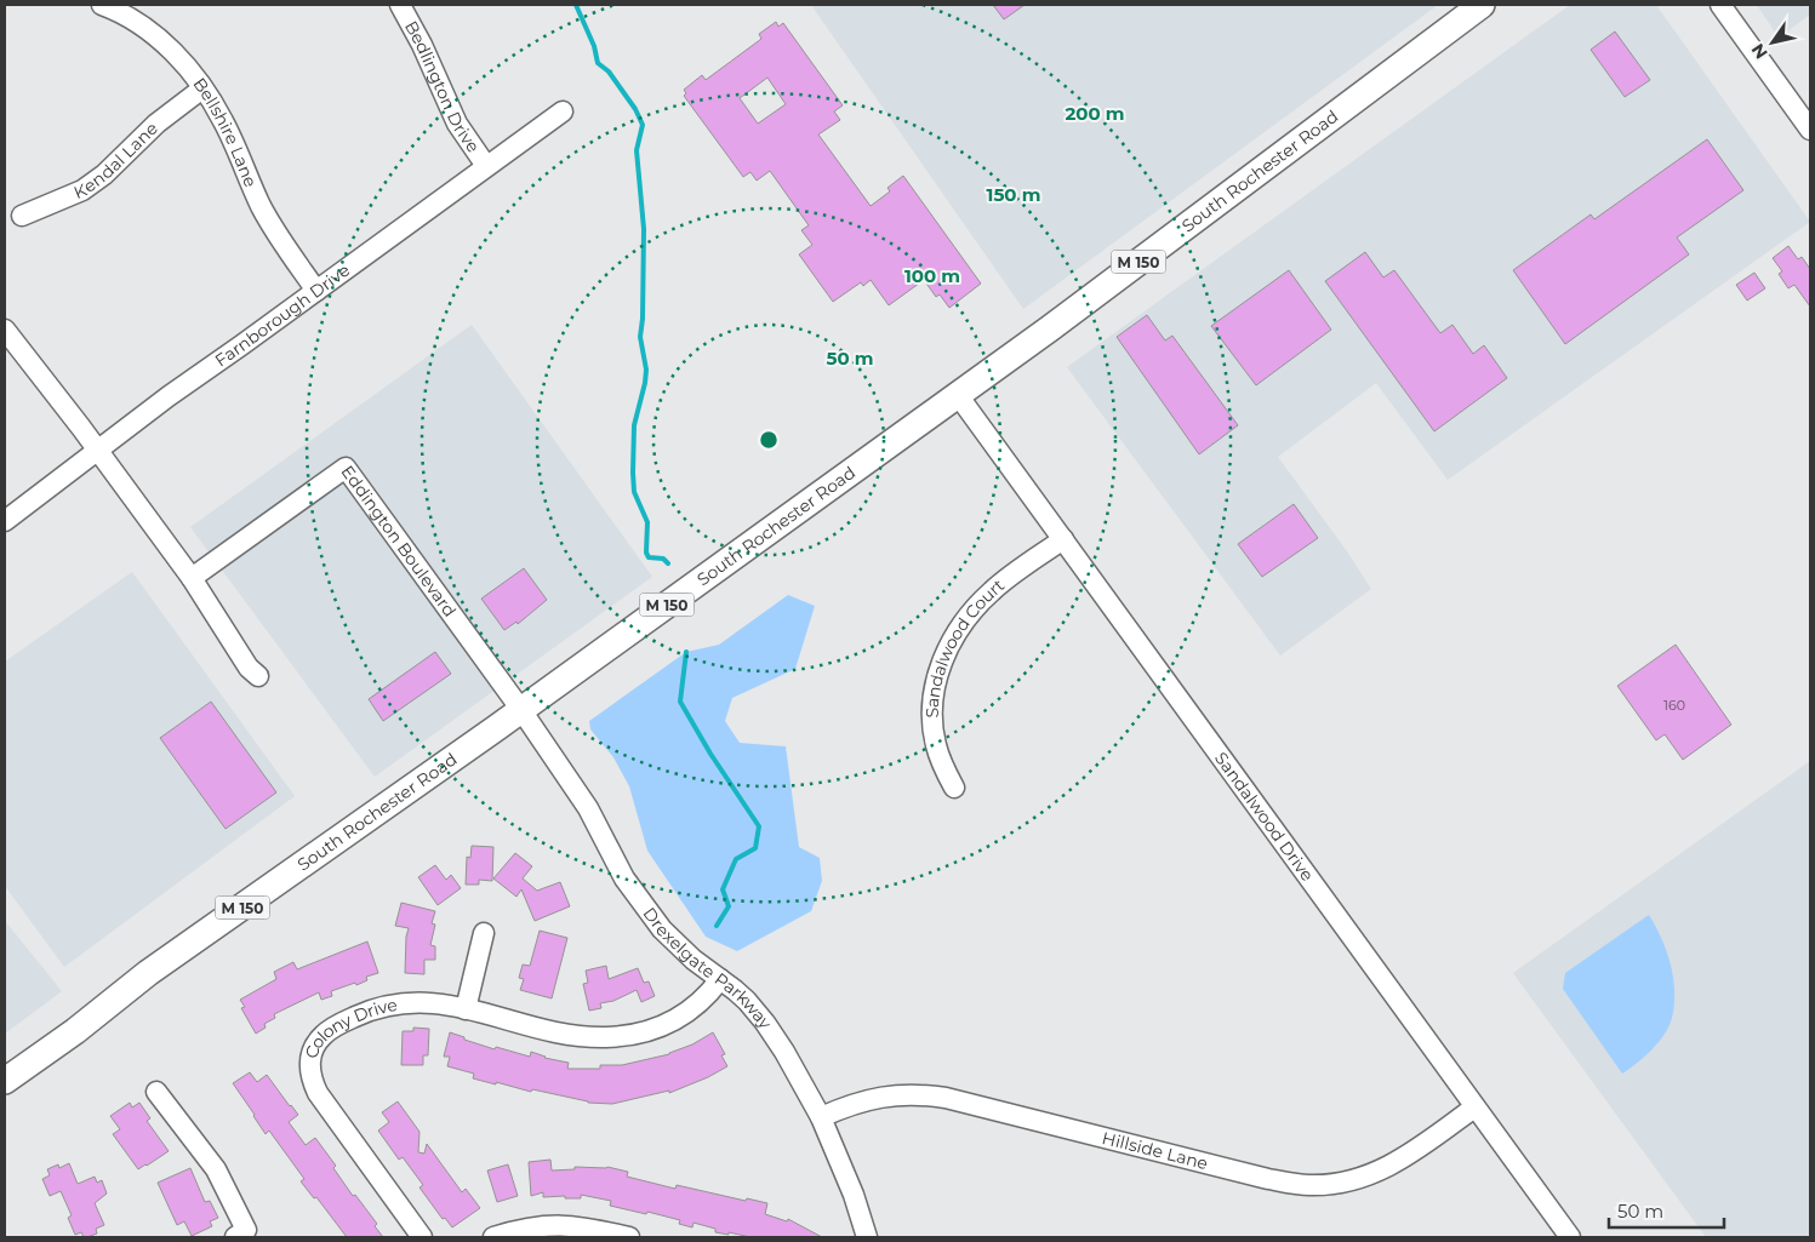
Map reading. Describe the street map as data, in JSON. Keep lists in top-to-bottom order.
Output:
{
  "streets": {
    "main road": ["South Rochester Road", "M 150"],
    "street": [
      "Bedlington Drive",
      "Bellshire Lane",
      "Kendal Lane",
      "Farnborough Drive",
      "Eddington Boulevard",
      "Sandalwood Court",
      "Sandalwood Drive",
      "Drexelgate Parkway",
      "Colony Drive",
      "Hillside Lane"
    ]
  },
  "crossings": [
    ["Bedlington Drive", "Farnborough Drive"],
    ["Bellshire Lane", "Kendal Lane"],
    ["Bellshire Lane", "Farnborough Drive"],
    ["South Rochester Road", "Eddington Boulevard"],
    ["South Rochester Road", "Sandalwood Drive"],
    ["South Rochester Road", "Drexelgate Parkway"],
    ["Eddington Boulevard", "Drexelgate Parkway"],
    ["Sandalwood Court", "Sandalwood Drive"],
    ["Sandalwood Drive", "Hillside Lane"],
    ["Drexelgate Parkway", "Colony Drive"],
    ["Drexelgate Parkway", "Hillside Lane"]
  ],
  "house_numbers": ["160"],
  "scale_bar": "50 m",
  "north": "bottom left",
  "rings": [
    "200 m",
    "150 m",
    "100 m",
    "50 m"
  ]
}
